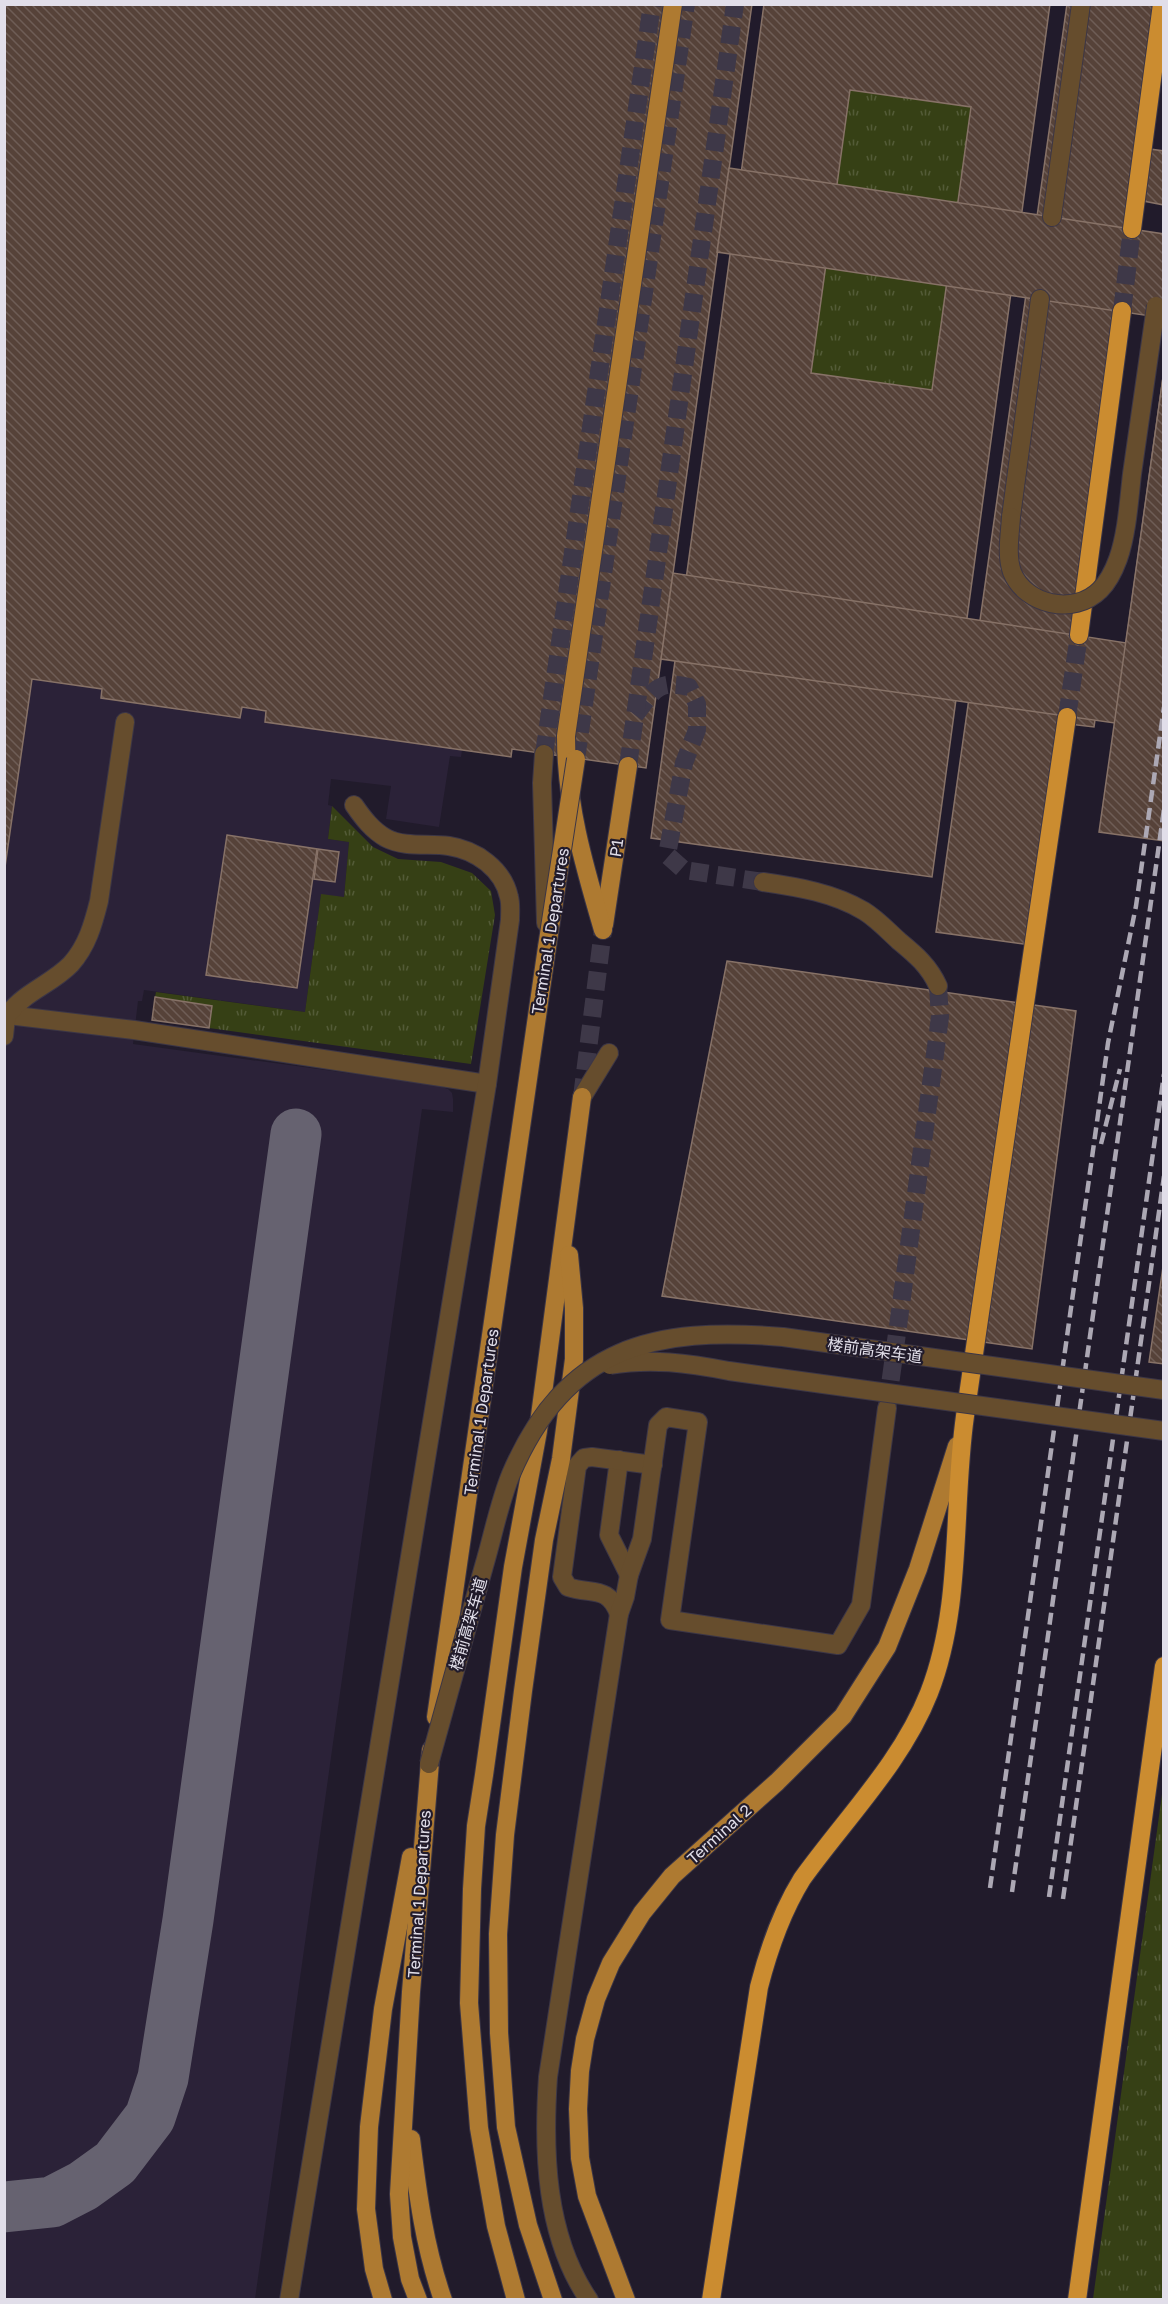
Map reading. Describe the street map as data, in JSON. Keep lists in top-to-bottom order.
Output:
{
  "streets": {
    "main road": ["P1", "Terminal 1 Departures", "Terminal 2"],
    "street": ["楼前高架车道"]
  },
  "crossings": [
    ["Terminal 1 Departures", "楼前高架车道"]
  ]
}
